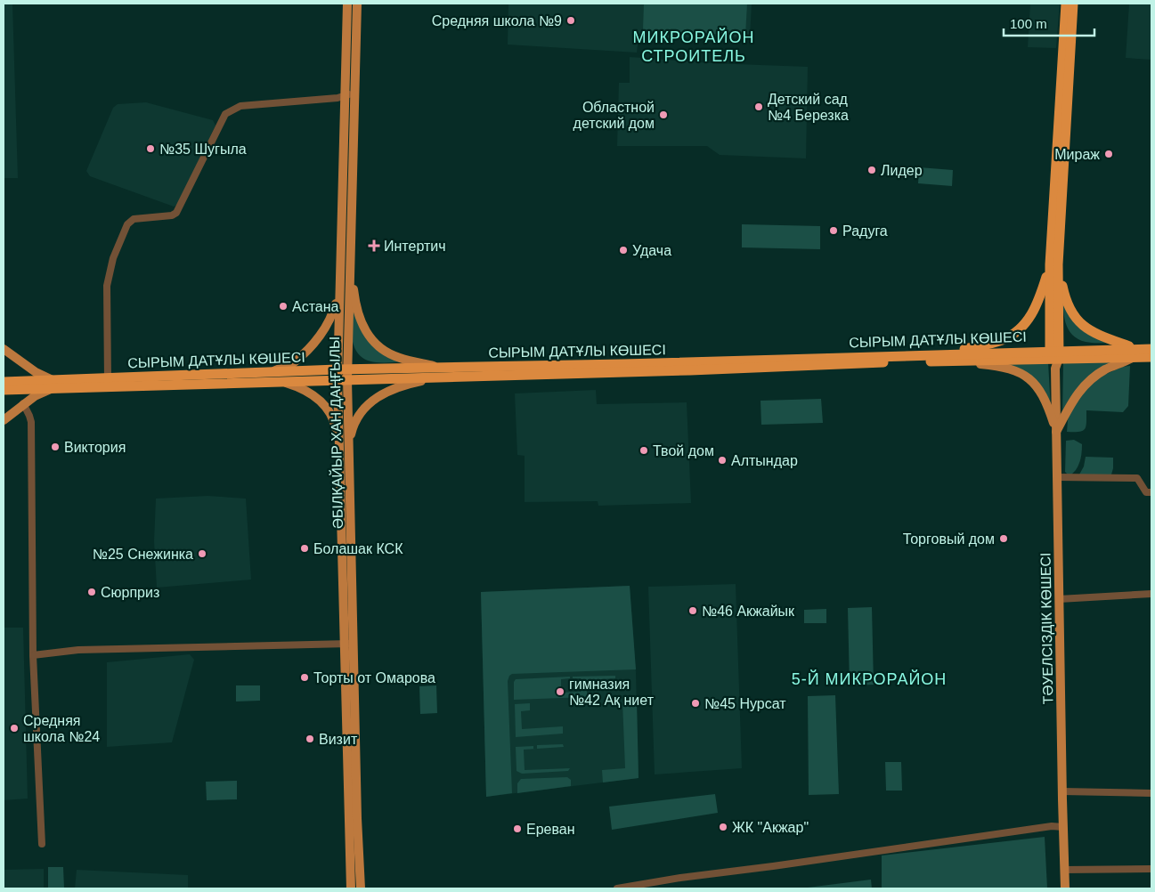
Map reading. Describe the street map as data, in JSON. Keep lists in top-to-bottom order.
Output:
{
  "streets": {
    "highway": ["СЫРЫМ ДАТҰЛЫ КӨШЕСІ"],
    "main road": ["ӘБІЛҚАЙЫР ХАН ДАҢҒЫЛЫ", "ТӘУЕЛСІЗДІК КӨШЕСІ"]
  },
  "crossings": [
    ["СЫРЫМ ДАТҰЛЫ КӨШЕСІ", "ӘБІЛҚАЙЫР ХАН ДАҢҒЫЛЫ"],
    ["СЫРЫМ ДАТҰЛЫ КӨШЕСІ", "ТӘУЕЛСІЗДІК КӨШЕСІ"]
  ],
  "districts": ["МИКРОРАЙОН СТРОИТЕЛЬ", "5-Й МИКРОРАЙОН"],
  "places": {
    "other": [
      "Средняя школа №9",
      "Детский сад №4 Березка",
      "Областной детский дом",
      "№35 Шугыла",
      "Мираж",
      "Лидер",
      "Радуга",
      "Удача",
      "Астана",
      "Виктория",
      "Твой дом",
      "Алтындар",
      "Торговый дом",
      "Болашак КСК",
      "№25 Снежинка",
      "Сюрприз",
      "№46 Акжайык",
      "Торты от Омарова",
      "гимназия №42 Ақ ниет",
      "№45 Нурсат",
      "Средняя школа №24",
      "Визит",
      "ЖК \"Акжар\"",
      "Ереван"
    ],
    "health": ["Интертич"]
  },
  "scale_bar": "100 m"
}
